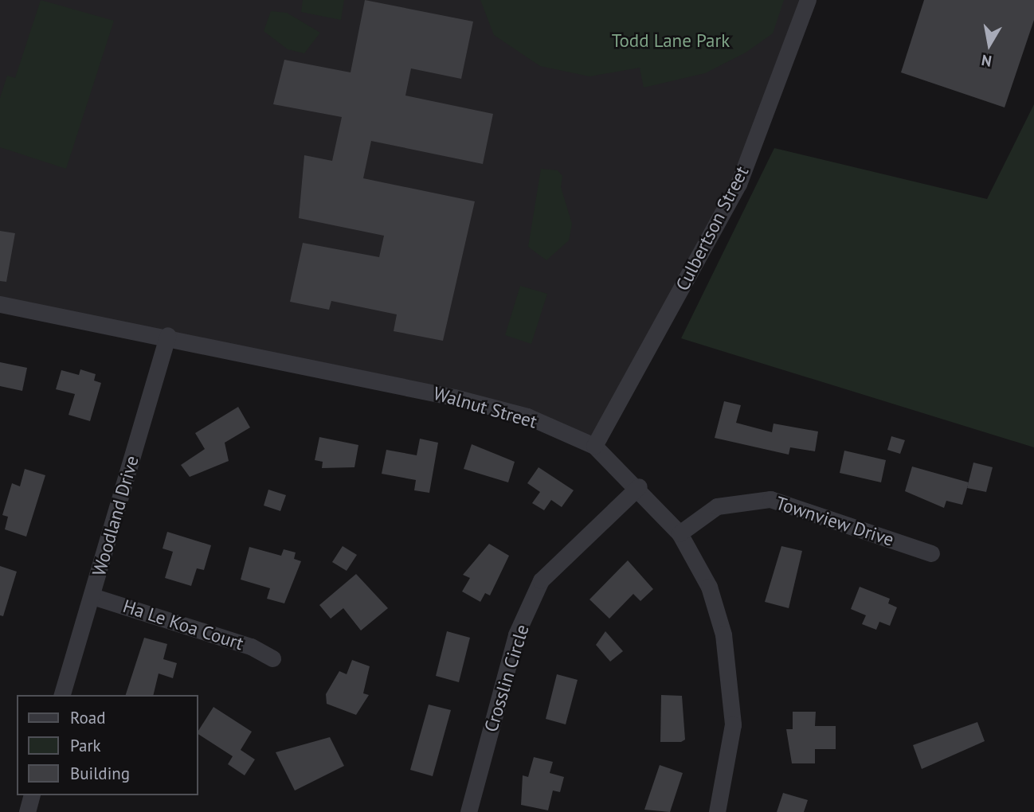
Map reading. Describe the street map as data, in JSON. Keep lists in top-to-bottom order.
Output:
{
  "streets": {
    "street": [
      "Culbertson Street",
      "Walnut Street",
      "Woodland Drive",
      "Townview Drive",
      "Ha Le Koa Court",
      "Crosslin Circle"
    ]
  },
  "crossings": [
    ["Culbertson Street", "Walnut Street"],
    ["Walnut Street", "Woodland Drive"],
    ["Walnut Street", "Townview Drive"],
    ["Walnut Street", "Crosslin Circle"],
    ["Woodland Drive", "Ha Le Koa Court"]
  ],
  "parks": ["Todd Lane Park"],
  "legend": ["Road", "Park", "Building"],
  "north": "bottom"
}
